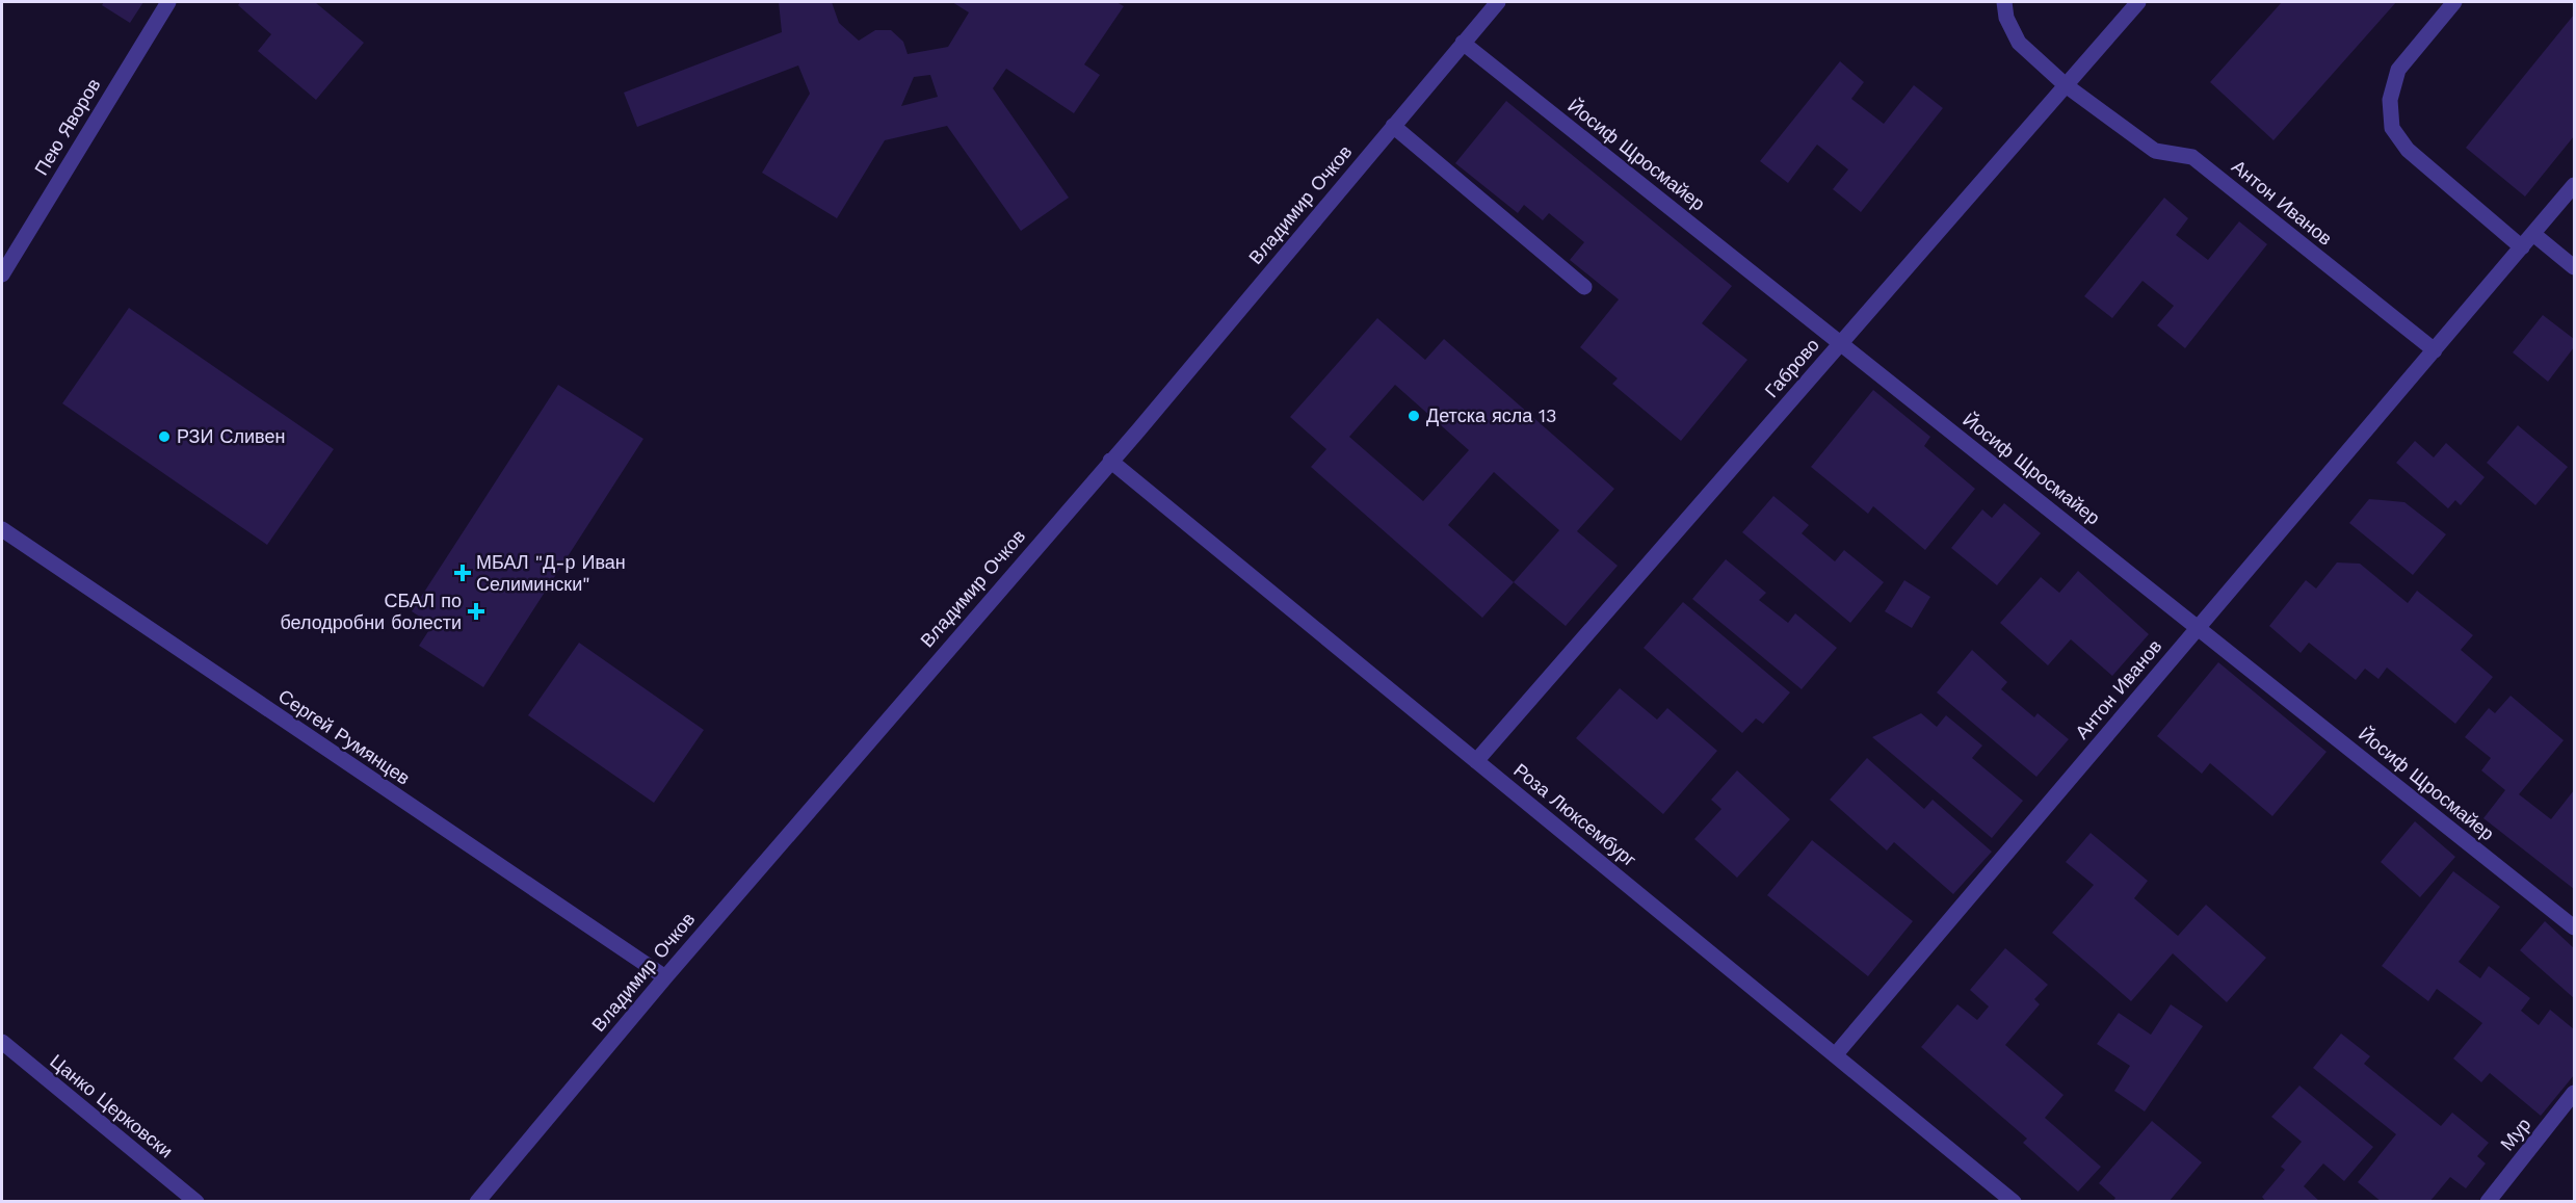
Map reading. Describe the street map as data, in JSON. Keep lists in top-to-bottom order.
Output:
{
  "streets": {
    "street": [
      "Пею Яворов",
      "Йосиф Щросмайер",
      "Антон Иванов",
      "Владимир Очков",
      "Габрово",
      "Сергей Румянцев",
      "Роза Люксембург",
      "Цанко Церковски",
      "Мур"
    ]
  },
  "crossings": [
    ["Йосиф Щросмайер", "Антон Иванов"],
    ["Йосиф Щросмайер", "Владимир Очков"],
    ["Йосиф Щросмайер", "Габрово"],
    ["Антон Иванов", "Габрово"],
    ["Антон Иванов", "Роза Люксембург"],
    ["Владимир Очков", "Сергей Румянцев"],
    ["Владимир Очков", "Роза Люксембург"],
    ["Габрово", "Роза Люксембург"]
  ],
  "places": {
    "other": ["Детска ясла 13", "РЗИ Сливен"],
    "health": ["МБАЛ \"Д-р Иван Селимински\"", "СБАЛ по белодробни болести"]
  }
}
